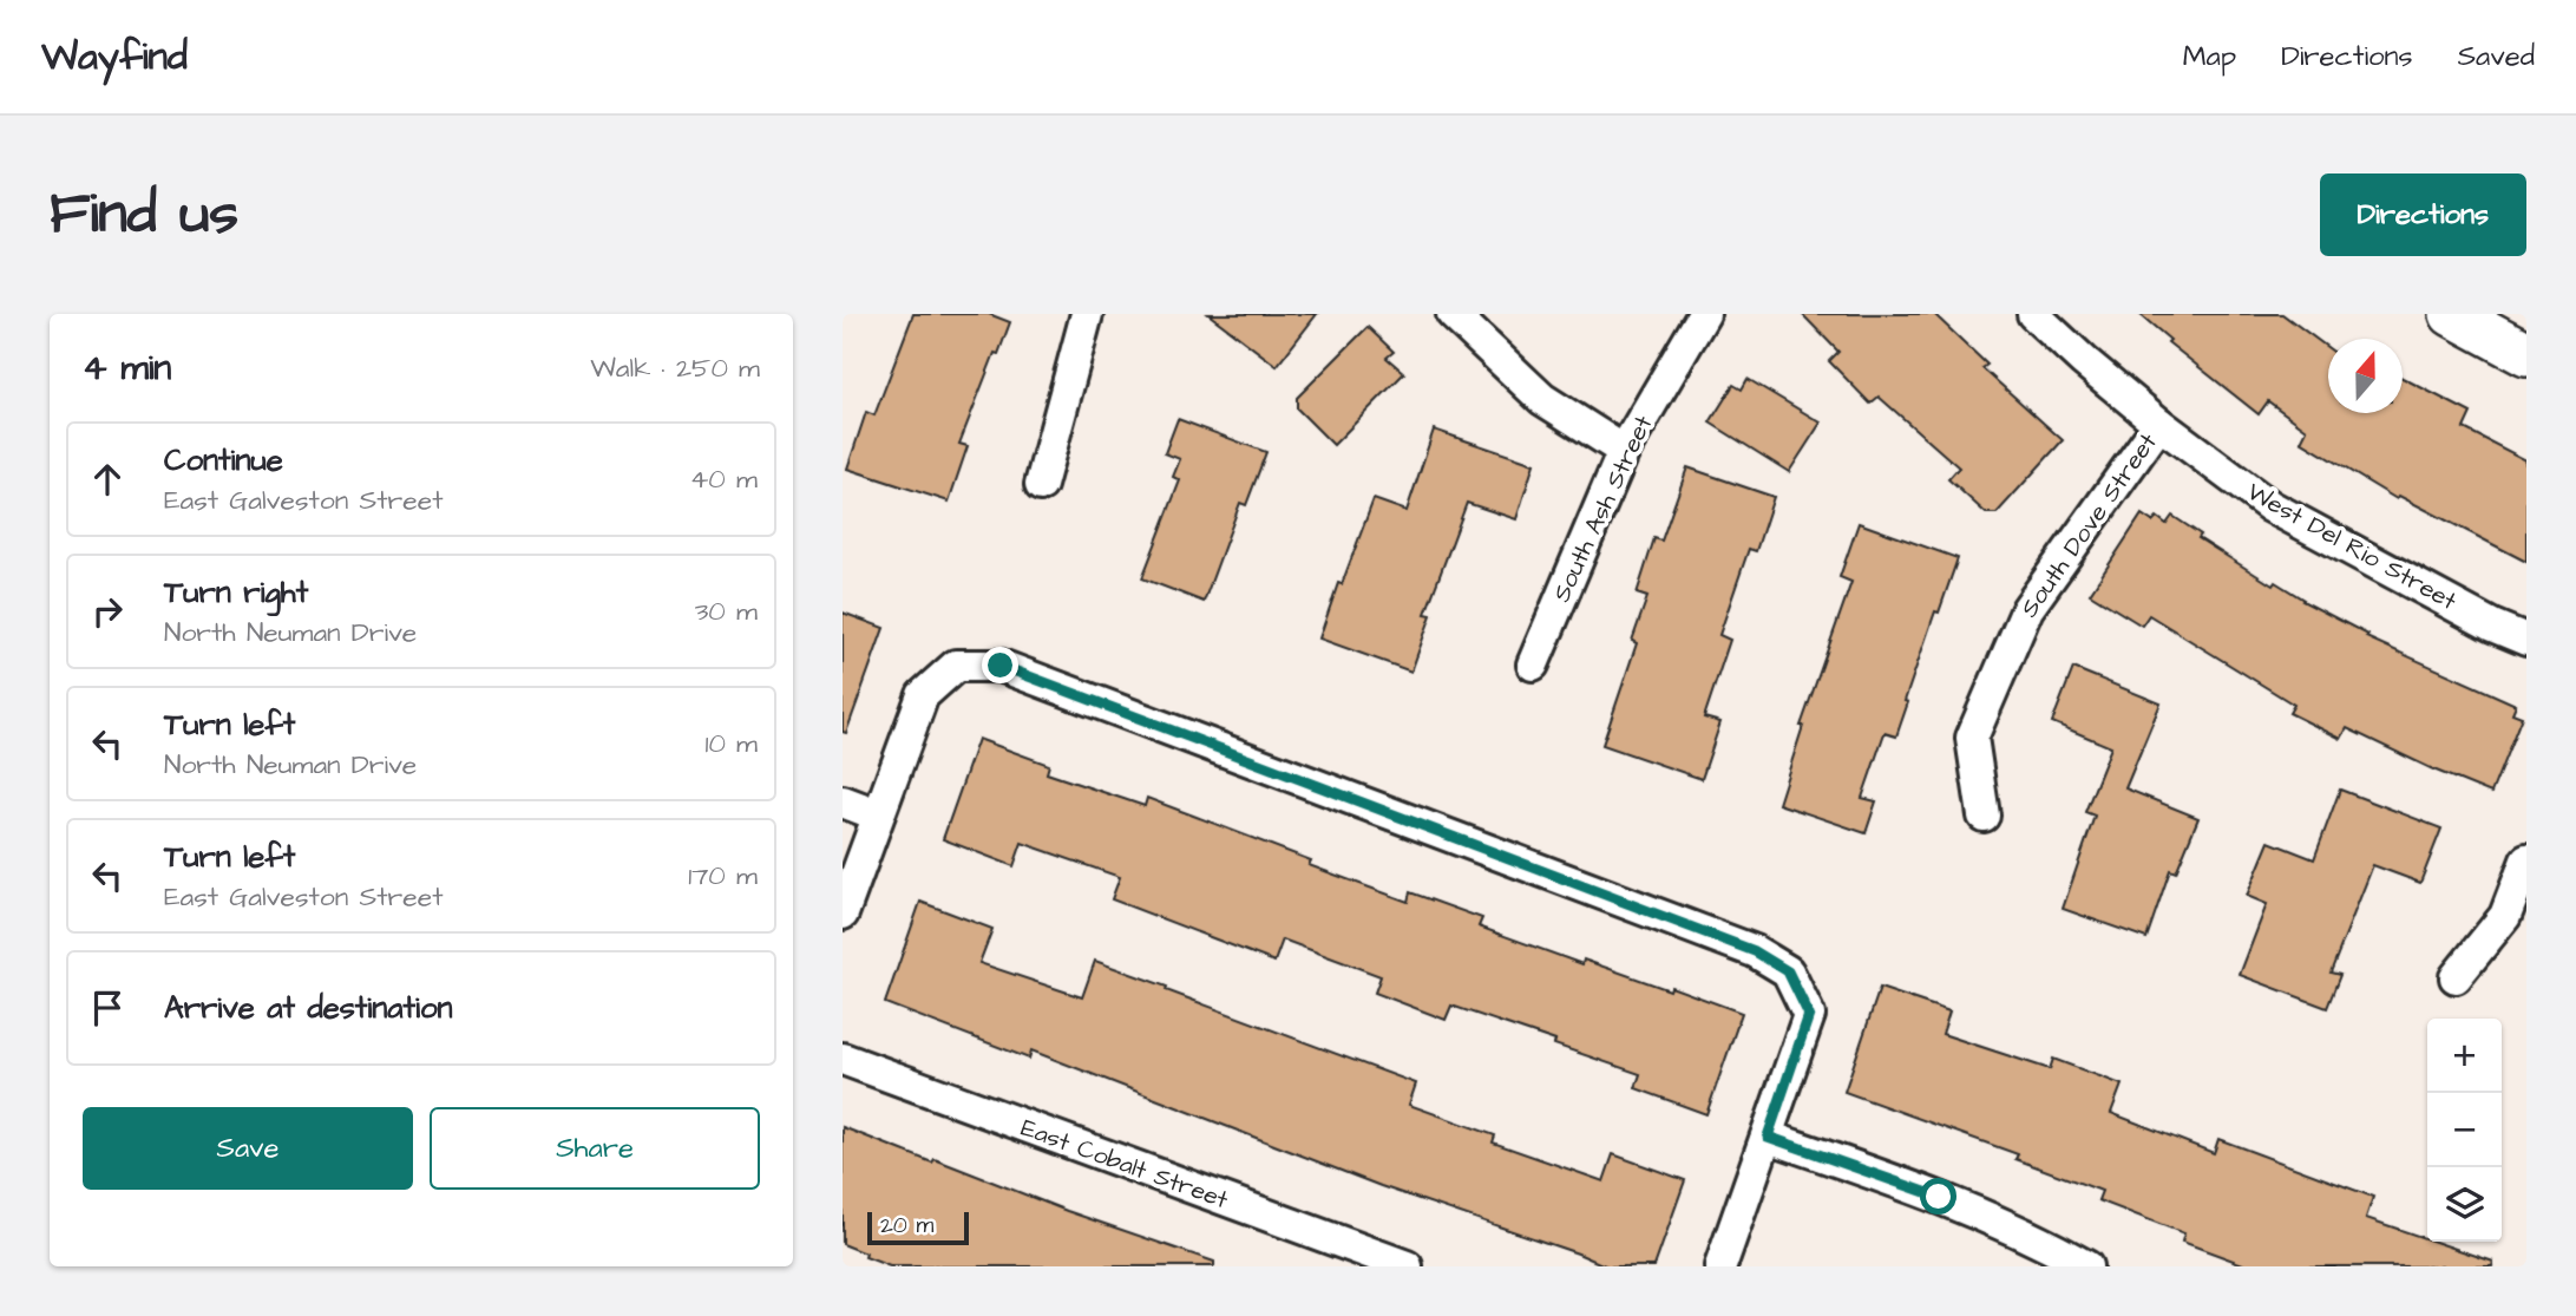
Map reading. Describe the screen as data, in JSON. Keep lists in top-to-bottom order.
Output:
{
  "streets": {
    "street": [
      "South Ash Street",
      "South Dove Street",
      "West Del Rio Street",
      "East Cobalt Street"
    ]
  },
  "crossings": [
    ["South Dove Street", "West Del Rio Street"]
  ],
  "scale_bar": "20 m",
  "north": "top",
  "page": {
    "header": "Wayfind",
    "nav": ["Map", "Directions", "Saved"],
    "buttons": [
      "Directions",
      ["Save", "Share"]
    ],
    "title": "Find us",
    "heading": ["4 min", "Walk · 250 m"],
    "list": [
      ["Continue", "East Galveston Street", "40 m"],
      ["Turn right", "North Neuman Drive", "30 m"],
      ["Turn left", "North Neuman Drive", "10 m"],
      ["Turn left", "East Galveston Street", "170 m"],
      "Arrive at destination"
    ],
    "map_buttons": ["+", "−"],
    "scale": "20 m"
  }
}
